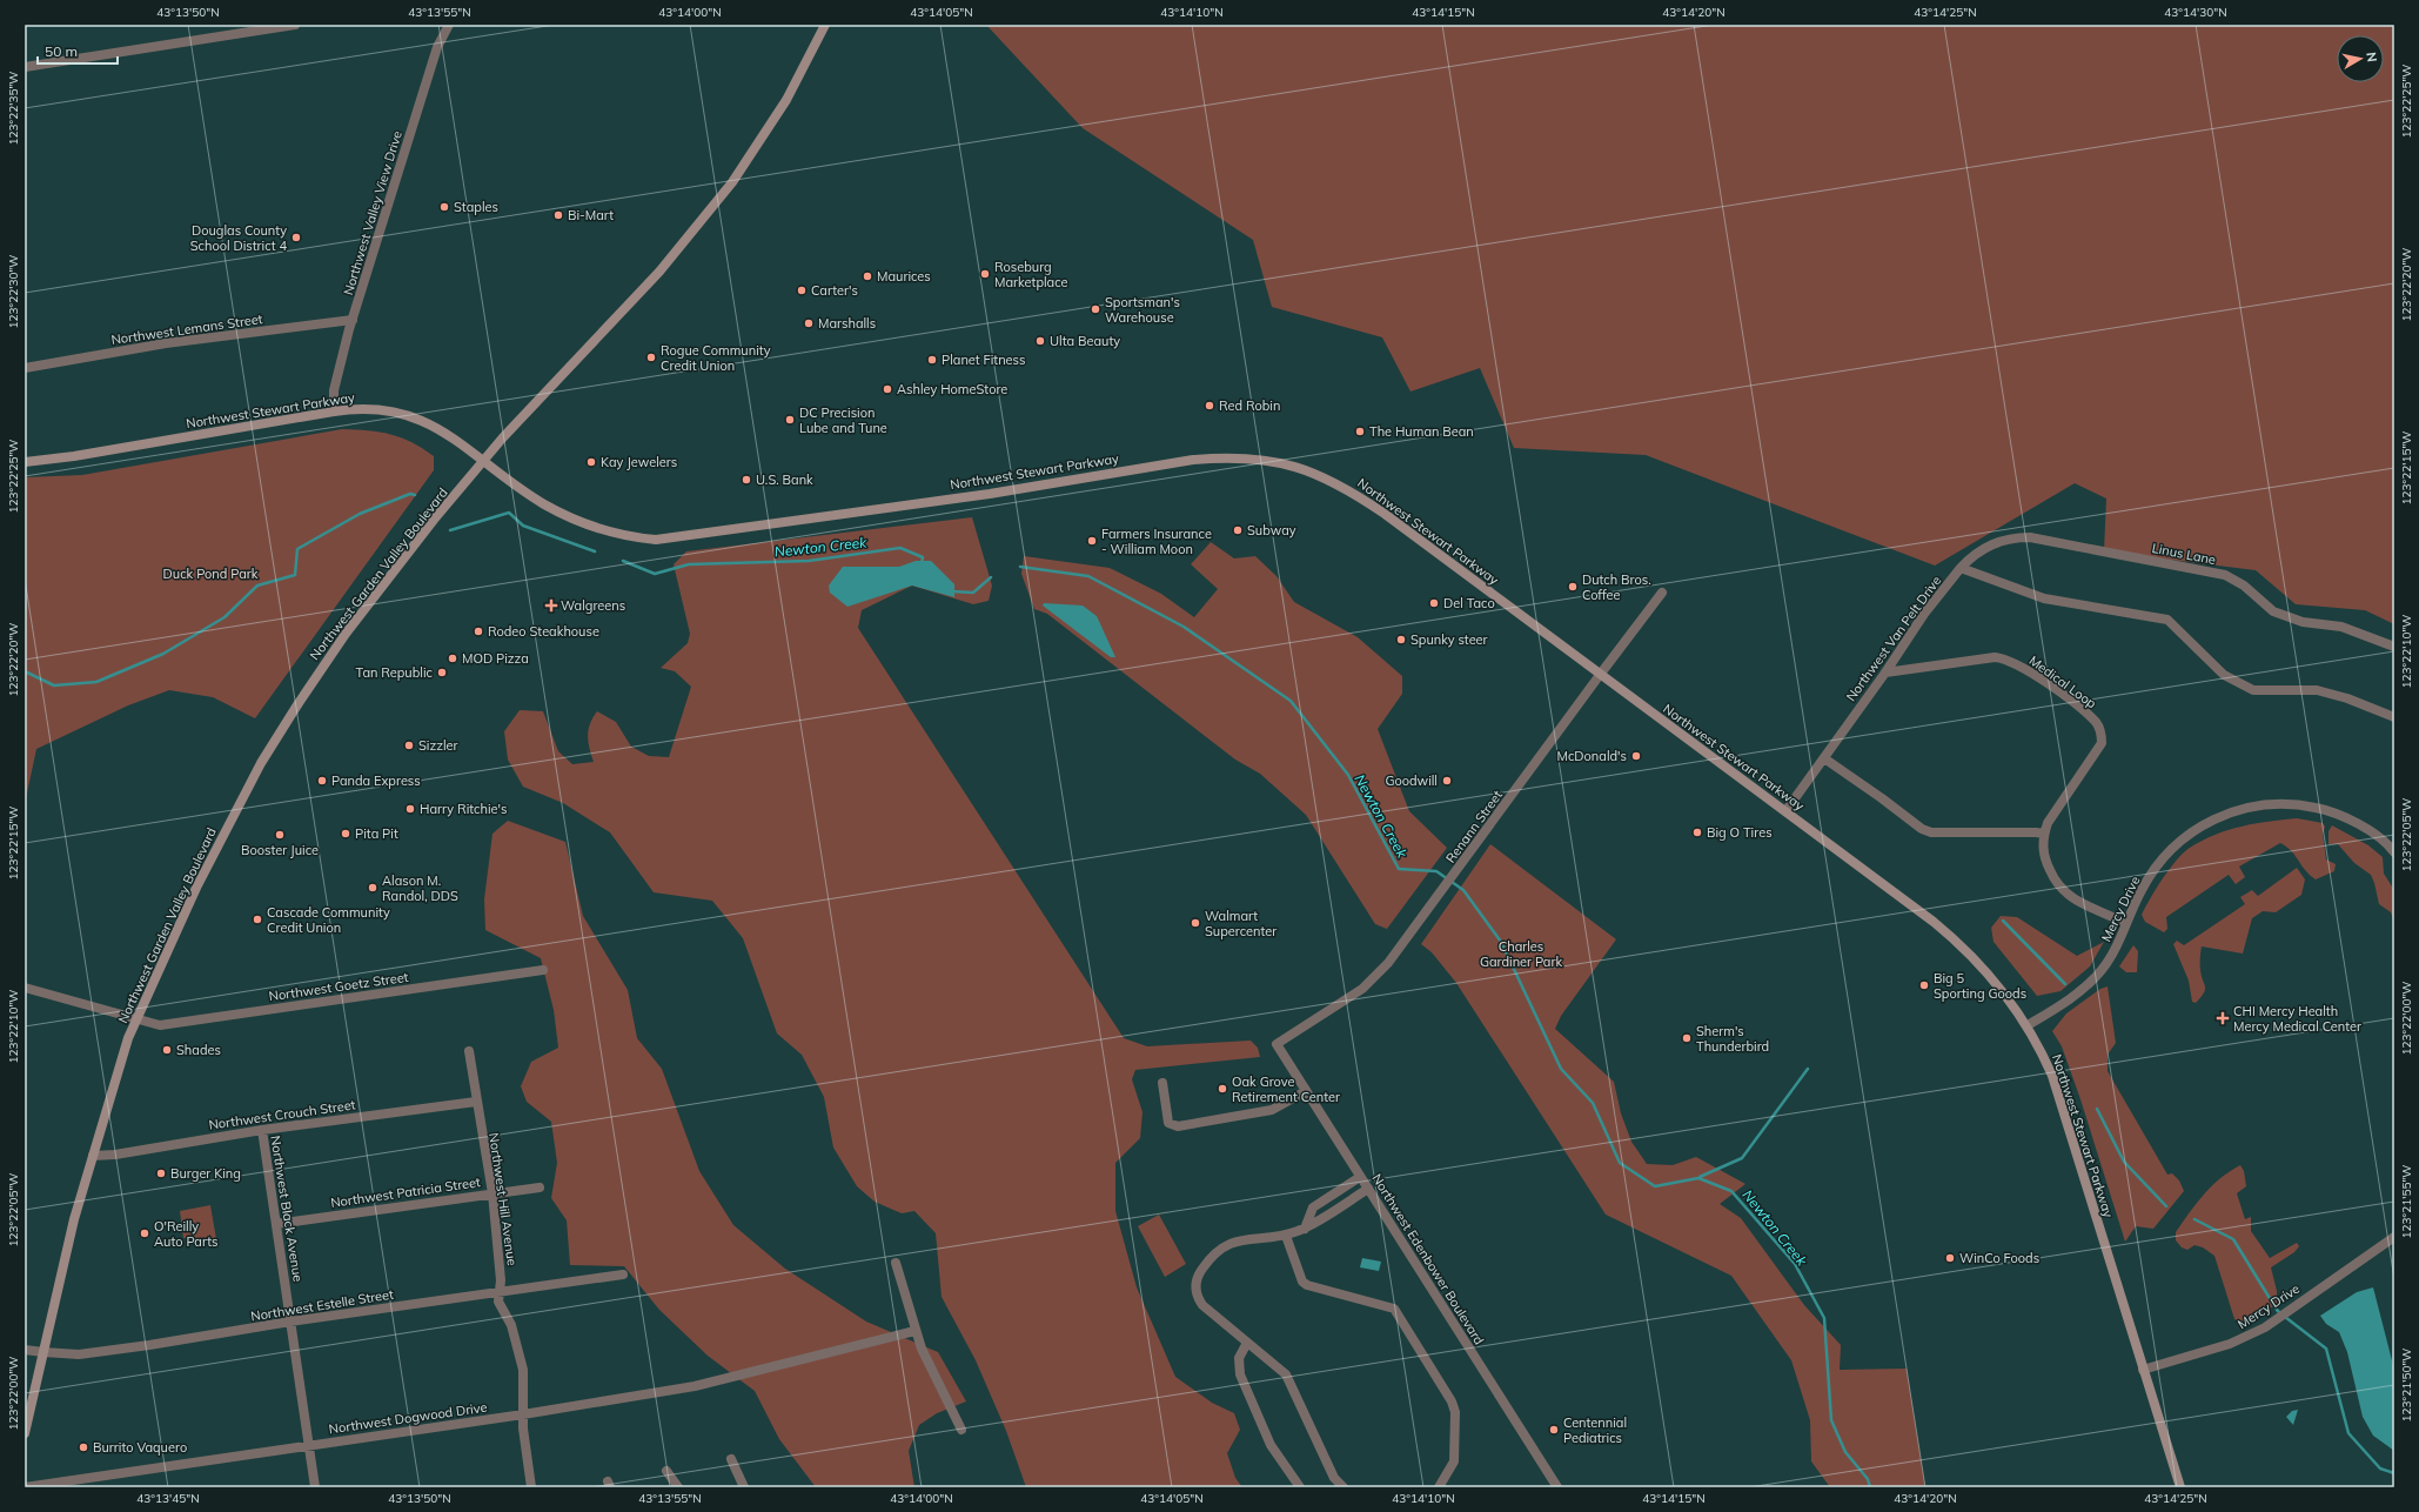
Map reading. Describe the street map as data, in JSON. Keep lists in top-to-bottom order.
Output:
{
  "streets": {
    "main road": ["Northwest Stewart Parkway", "Northwest Garden Valley Boulevard"],
    "street": [
      "Northwest Valley View Drive",
      "Northwest Lemans Street",
      "Linus Lane",
      "Northwest Van Pelt Drive",
      "Medical Loop",
      "Renann Street",
      "Mercy Drive",
      "Northwest Goetz Street",
      "Northwest Crouch Street",
      "Northwest Patricia Street",
      "Northwest Hill Avenue",
      "Northwest Black Avenue",
      "Northwest Edenbower Boulevard",
      "Northwest Estelle Street",
      "Northwest Dogwood Drive"
    ]
  },
  "crossings": [
    ["Northwest Valley View Drive", "Northwest Lemans Street"],
    ["Northwest Valley View Drive", "Northwest Stewart Parkway"],
    ["Northwest Stewart Parkway", "Northwest Garden Valley Boulevard"],
    ["Northwest Stewart Parkway", "Northwest Van Pelt Drive"],
    ["Northwest Stewart Parkway", "Renann Street"],
    ["Northwest Stewart Parkway", "Mercy Drive"],
    ["Linus Lane", "Northwest Van Pelt Drive"],
    ["Northwest Garden Valley Boulevard", "Northwest Goetz Street"],
    ["Northwest Garden Valley Boulevard", "Northwest Crouch Street"],
    ["Northwest Garden Valley Boulevard", "Northwest Estelle Street"],
    ["Northwest Van Pelt Drive", "Medical Loop"],
    ["Medical Loop", "Mercy Drive"],
    ["Renann Street", "Northwest Edenbower Boulevard"],
    ["Northwest Crouch Street", "Northwest Hill Avenue"],
    ["Northwest Crouch Street", "Northwest Black Avenue"],
    ["Northwest Patricia Street", "Northwest Hill Avenue"],
    ["Northwest Patricia Street", "Northwest Black Avenue"],
    ["Northwest Hill Avenue", "Northwest Estelle Street"],
    ["Northwest Hill Avenue", "Northwest Dogwood Drive"],
    ["Northwest Black Avenue", "Northwest Estelle Street"],
    ["Northwest Black Avenue", "Northwest Dogwood Drive"]
  ],
  "water": ["Newton Creek"],
  "parks": ["Duck Pond Park", "Charles Gardiner Park"],
  "places": {
    "other": [
      "Staples",
      "Bi-Mart",
      "Douglas County School District 4",
      "Roseburg Marketplace",
      "Maurices",
      "Carter's",
      "Sportsman's Warehouse",
      "Marshalls",
      "Ulta Beauty",
      "Rogue Community Credit Union",
      "Planet Fitness",
      "Ashley HomeStore",
      "Red Robin",
      "DC Precision Lube and Tune",
      "The Human Bean",
      "Kay Jewelers",
      "U.S. Bank",
      "Subway",
      "Farmers Insurance - William Moon",
      "Dutch Bros. Coffee",
      "Del Taco",
      "Rodeo Steakhouse",
      "Spunky steer",
      "MOD Pizza",
      "Tan Republic",
      "Sizzler",
      "McDonald's",
      "Panda Express",
      "Goodwill",
      "Harry Ritchie's",
      "Big O Tires",
      "Pita Pit",
      "Booster Juice",
      "Alason M. Randol, DDS",
      "Cascade Community Credit Union",
      "Walmart Supercenter",
      "Big 5 Sporting Goods",
      "Sherm's Thunderbird",
      "Shades",
      "Oak Grove Retirement Center",
      "Burger King",
      "O'Reilly Auto Parts",
      "WinCo Foods",
      "Centennial Pediatrics",
      "Burrito Vaquero"
    ],
    "health": ["Walgreens", "CHI Mercy Health Mercy Medical Center"]
  },
  "scale_bar": "50 m",
  "north": "right",
  "coordinates": [
    "43°13'50\"N",
    "43°13'55\"N",
    "43°14'00\"N",
    "43°14'05\"N",
    "43°14'10\"N",
    "43°14'15\"N",
    "43°14'20\"N",
    "43°14'25\"N",
    "43°14'30\"N",
    "123°22'25\"W",
    "123°22'35\"W",
    "123°22'20\"W",
    "123°22'30\"W",
    "123°22'15\"W",
    "123°22'10\"W",
    "123°22'05\"W",
    "123°22'00\"W",
    "123°21'55\"W",
    "123°21'50\"W",
    "43°13'45\"N"
  ]
}
